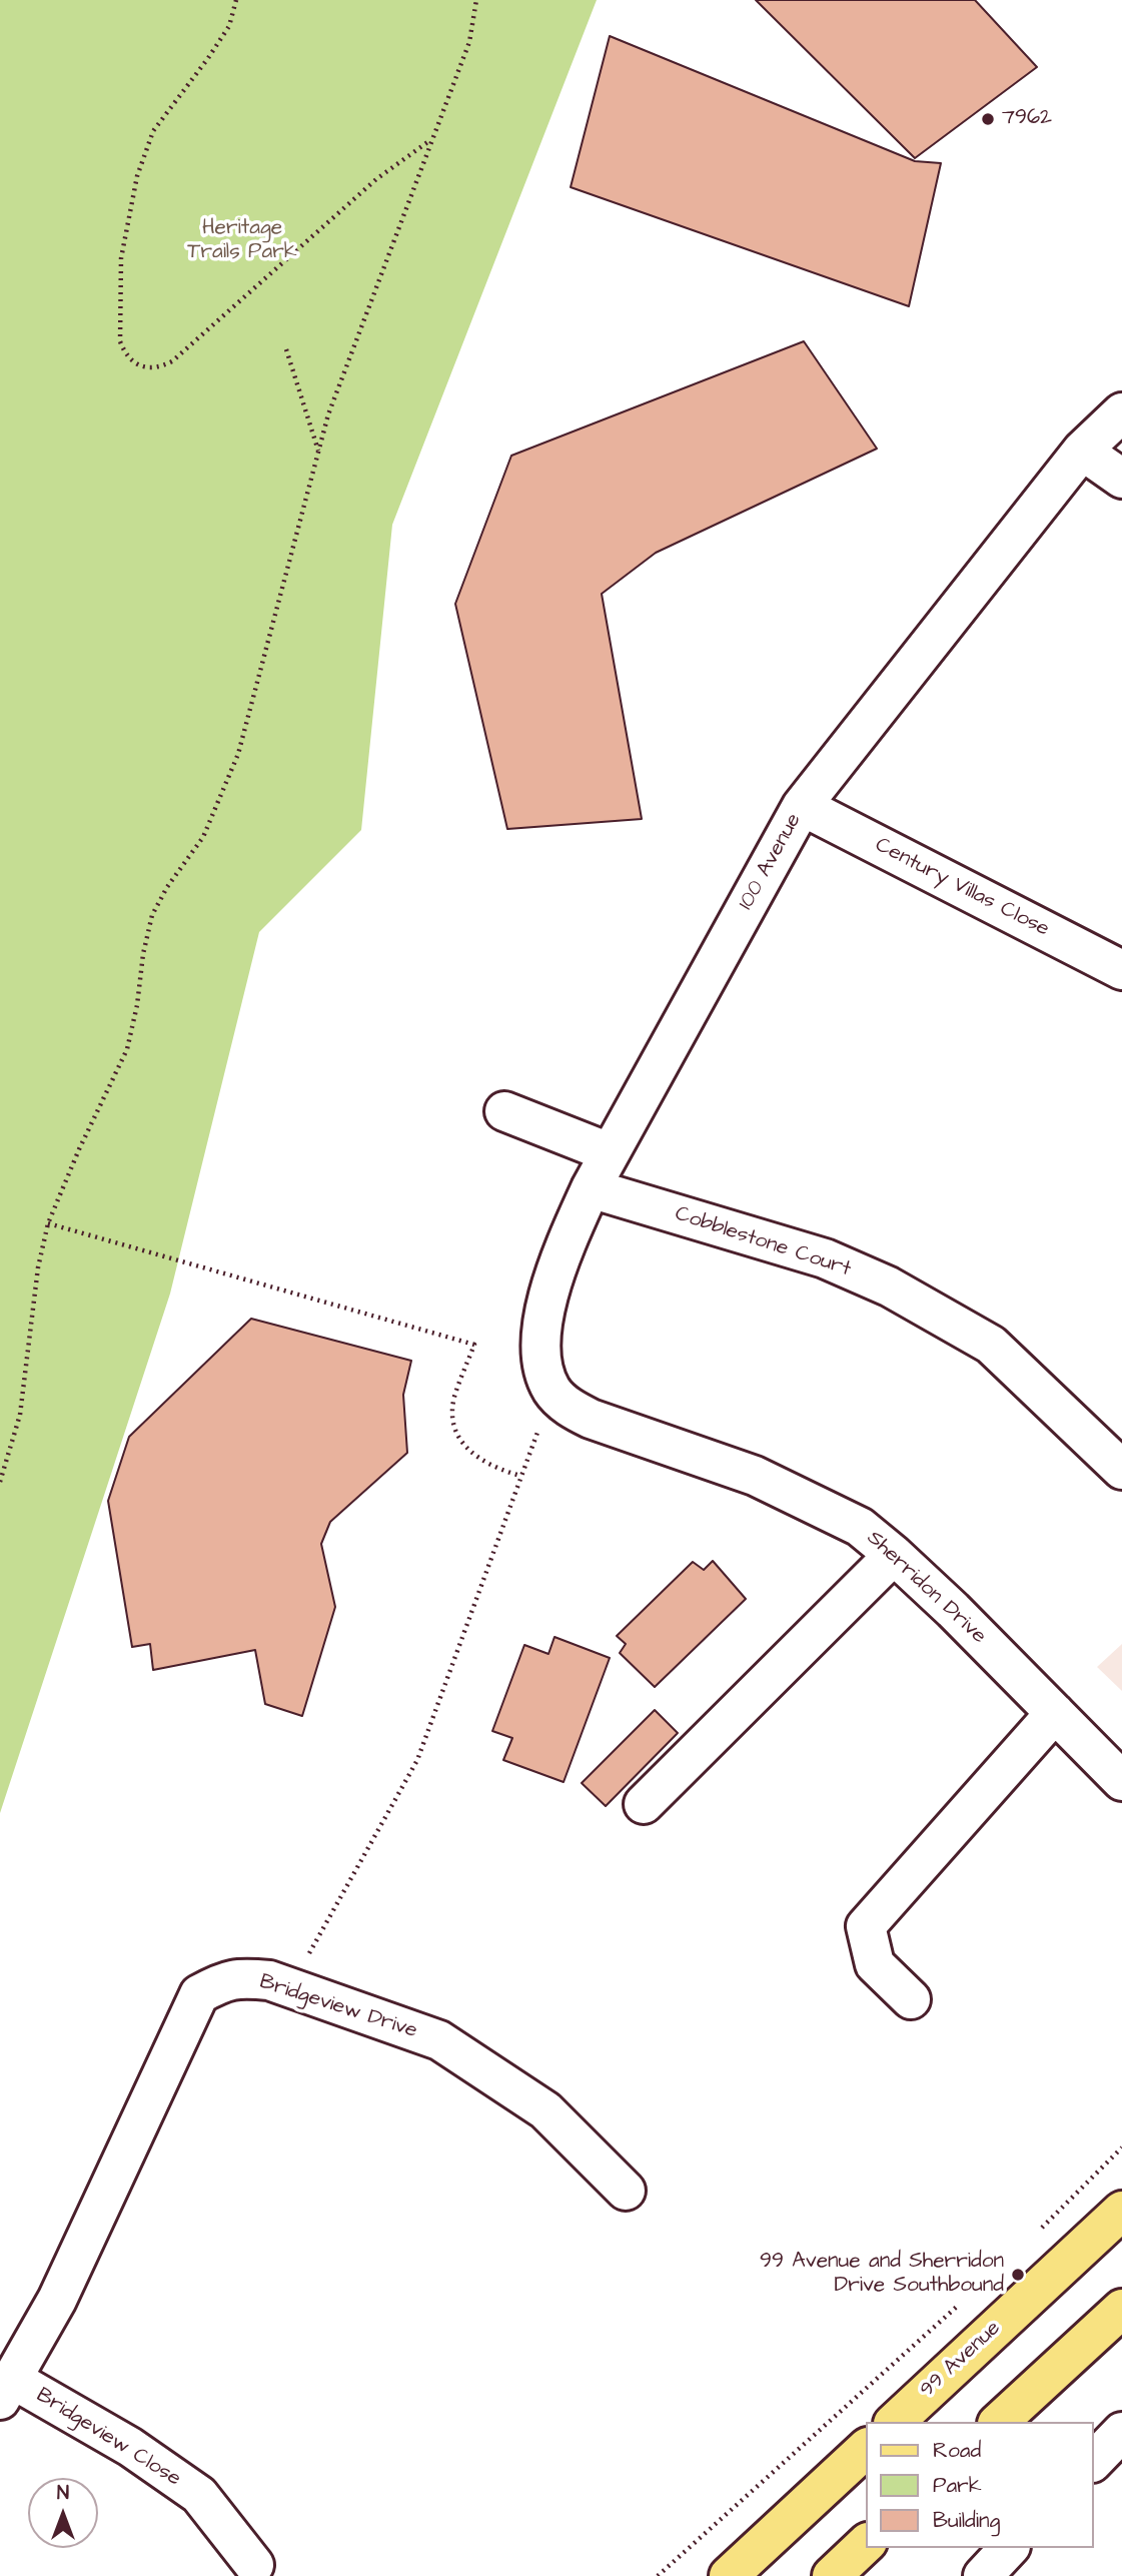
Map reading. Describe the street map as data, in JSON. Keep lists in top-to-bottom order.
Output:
{
  "streets": {
    "main road": ["99 Avenue"],
    "street": [
      "100 Avenue",
      "Century Villas Close",
      "Cobblestone Court",
      "Sherridon Drive",
      "Bridgeview Drive",
      "Bridgeview Close"
    ]
  },
  "crossings": [
    ["100 Avenue", "Century Villas Close"],
    ["100 Avenue", "Cobblestone Court"],
    ["100 Avenue", "Sherridon Drive"],
    ["Bridgeview Drive", "Bridgeview Close"]
  ],
  "parks": ["Heritage Trails Park"],
  "places": ["7962", "99 Avenue and Sherridon Drive Southbound"],
  "legend": ["Road", "Park", "Building"],
  "north": "top"
}
